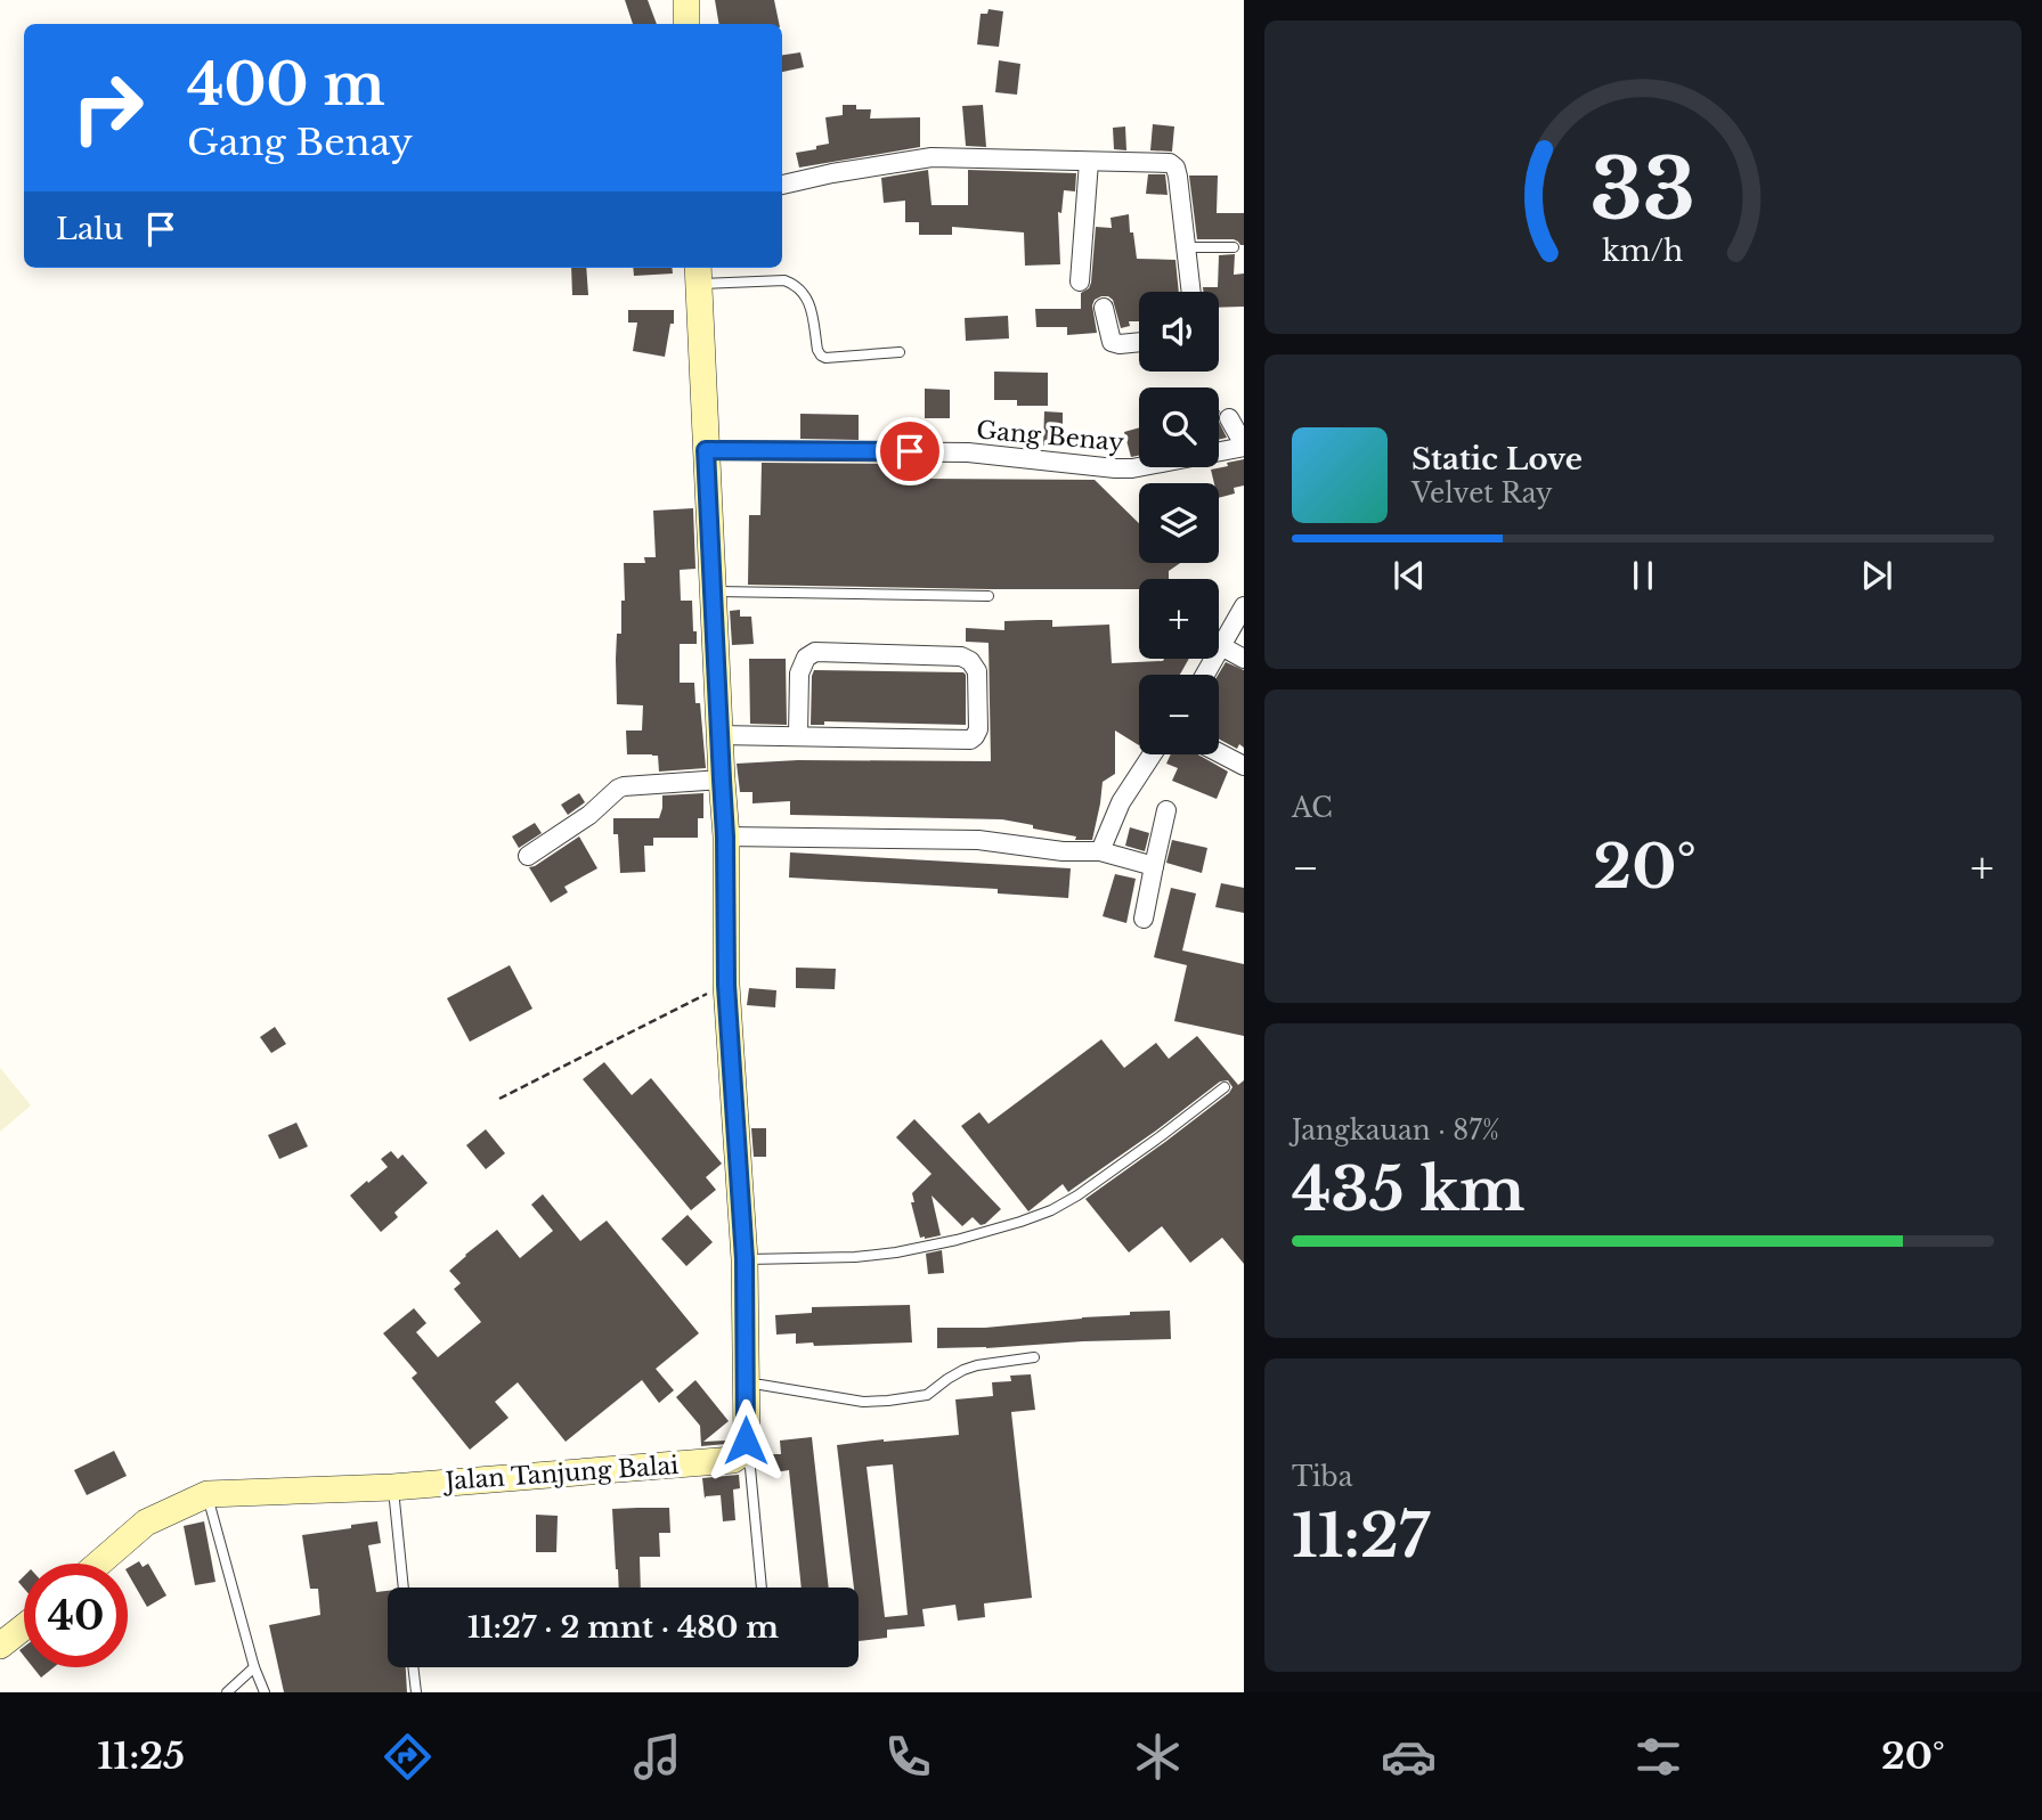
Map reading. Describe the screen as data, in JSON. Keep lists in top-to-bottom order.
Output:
{
  "streets": {
    "street": ["Gang Benay", "Jalan Tanjung Balai"]
  },
  "page": {
    "turn": ["400 m", "Gang Benay"],
    "then": "Lalu",
    "map_buttons": ["+", "−"],
    "song": ["Static Love", "Velvet Ray"],
    "tile": [
      "AC",
      ["Jangkauan · 87%", "435 km"],
      ["Tiba", "11:27"]
    ],
    "heat": ["−", "20°", "+"],
    "limit": "40",
    "trip": "11:27 · 2 mnt · 480 m",
    "tabs": ["11:25", "20°"],
    "gauge": ["33", "km/h"]
  }
}
